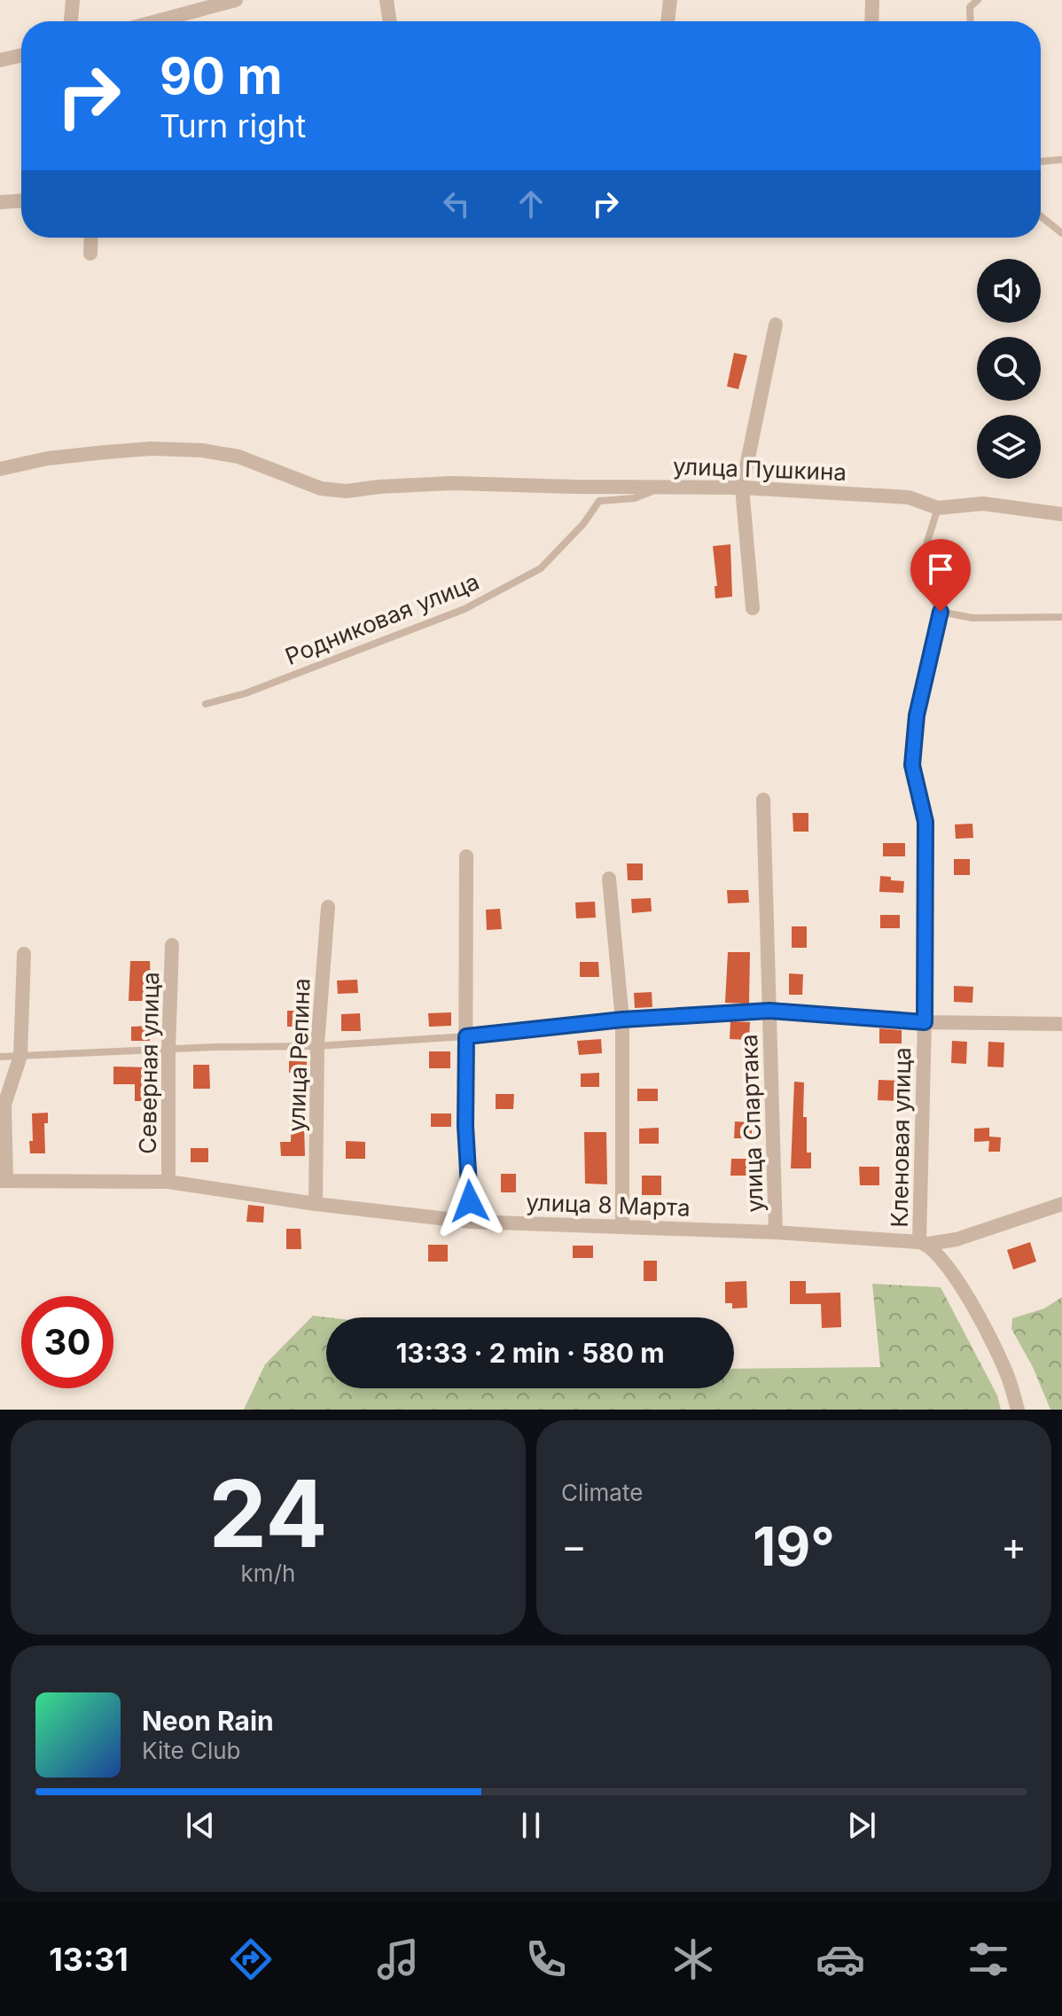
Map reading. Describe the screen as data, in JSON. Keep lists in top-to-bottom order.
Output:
{
  "streets": {
    "street": [
      "улица Пушкина",
      "улица Репина",
      "Северная улица",
      "улица Спартака",
      "Кленовая улица",
      "улица 8 Марта"
    ],
    "lane": ["Родниковая улица"]
  },
  "crossings": [
    ["улица Пушкина", "Родниковая улица"],
    ["улица Репина", "улица 8 Марта"],
    ["Северная улица", "улица 8 Марта"],
    ["улица Спартака", "улица 8 Марта"],
    ["Кленовая улица", "улица 8 Марта"]
  ],
  "page": {
    "turn": ["90 m", "Turn right"],
    "limit": "30",
    "trip": "13:33 · 2 min · 580 m",
    "tile": [
      ["24", "km/h"],
      "Climate"
    ],
    "heat": ["−", "19°", "+"],
    "song": ["Neon Rain", "Kite Club"],
    "tabs": "13:31"
  }
}
